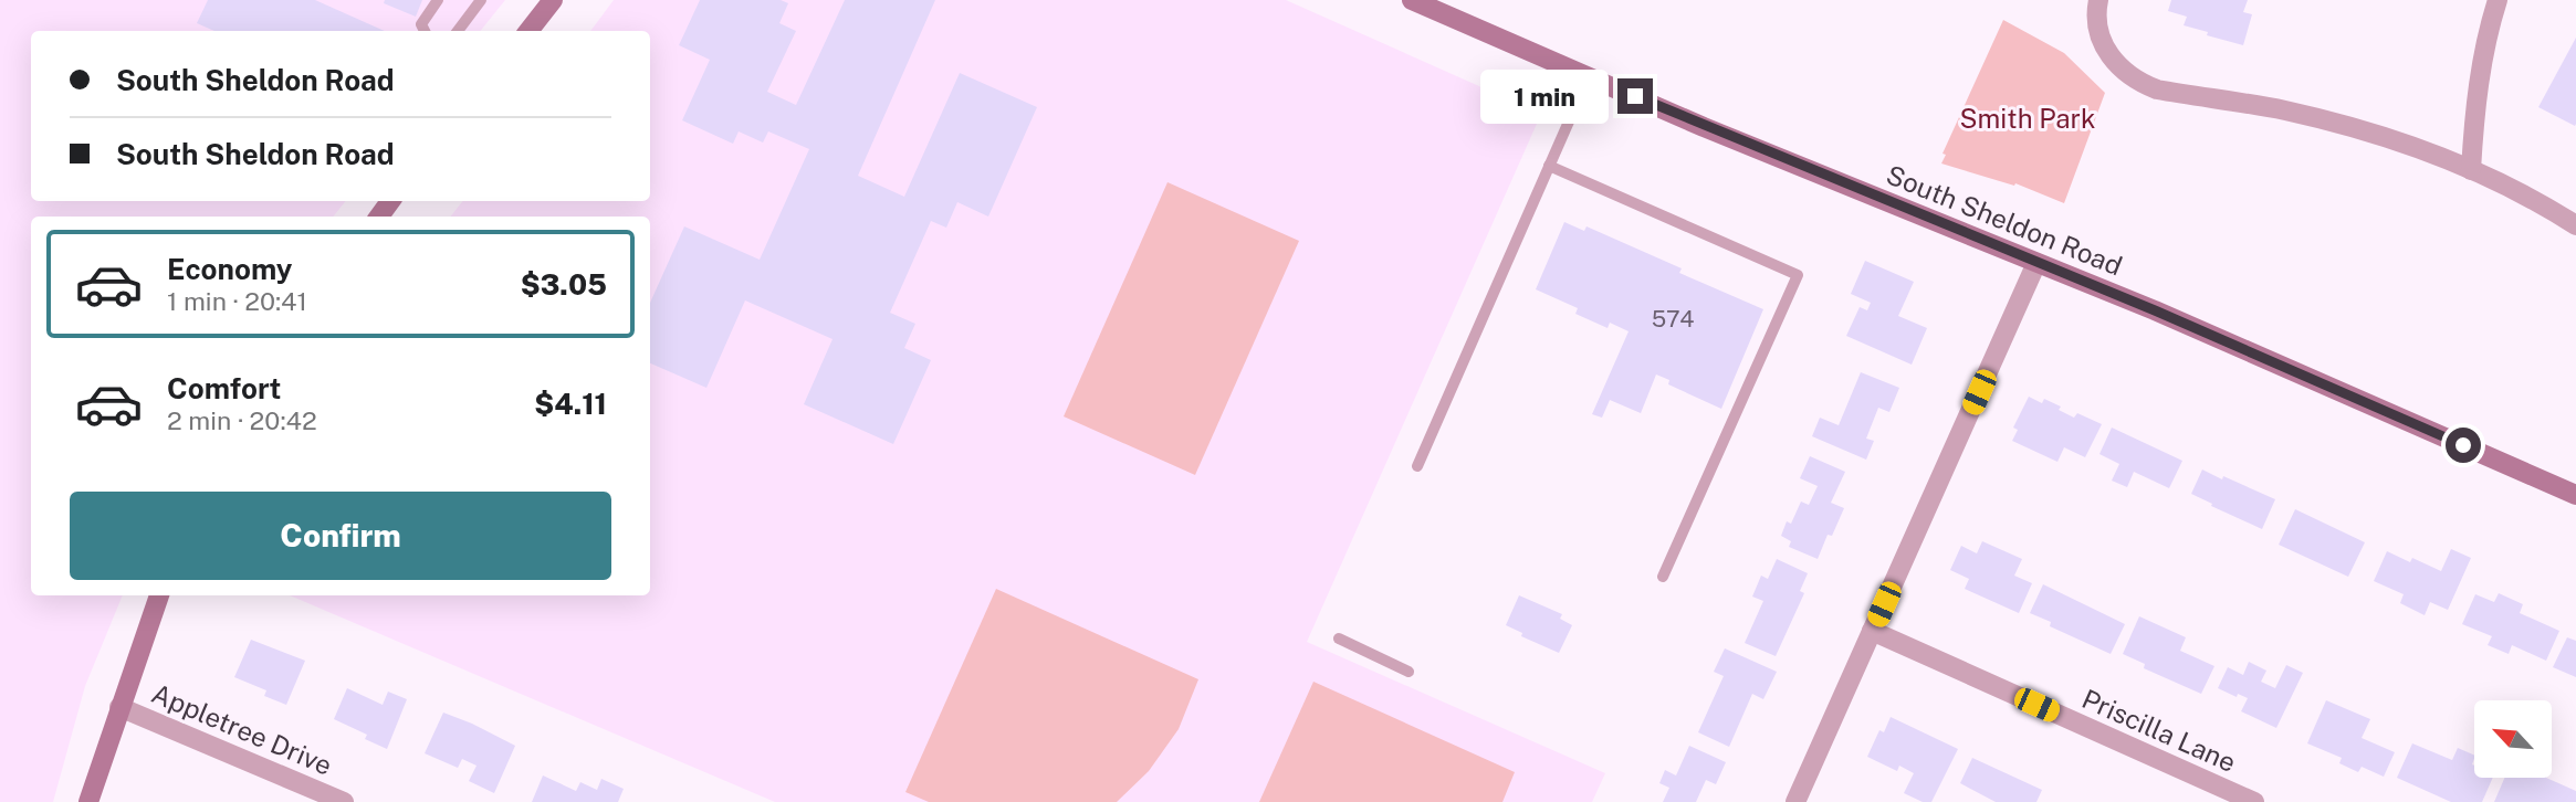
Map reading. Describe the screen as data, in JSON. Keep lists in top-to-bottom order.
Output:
{
  "streets": {
    "main road": ["South Sheldon Road"],
    "street": ["Appletree Drive", "Priscilla Lane"]
  },
  "parks": ["Smith Park"],
  "house_numbers": ["574"],
  "north": "top left",
  "page": {
    "banner": ["South Sheldon Road", "South Sheldon Road"],
    "bubble": "1 min",
    "list": [
      {
        "name": "Economy",
        "note": "1 min · 20:41",
        "value": "$3.05"
      },
      {
        "name": "Comfort",
        "note": "2 min · 20:42",
        "value": "$4.11"
      }
    ],
    "buttons": "Confirm"
  }
}
